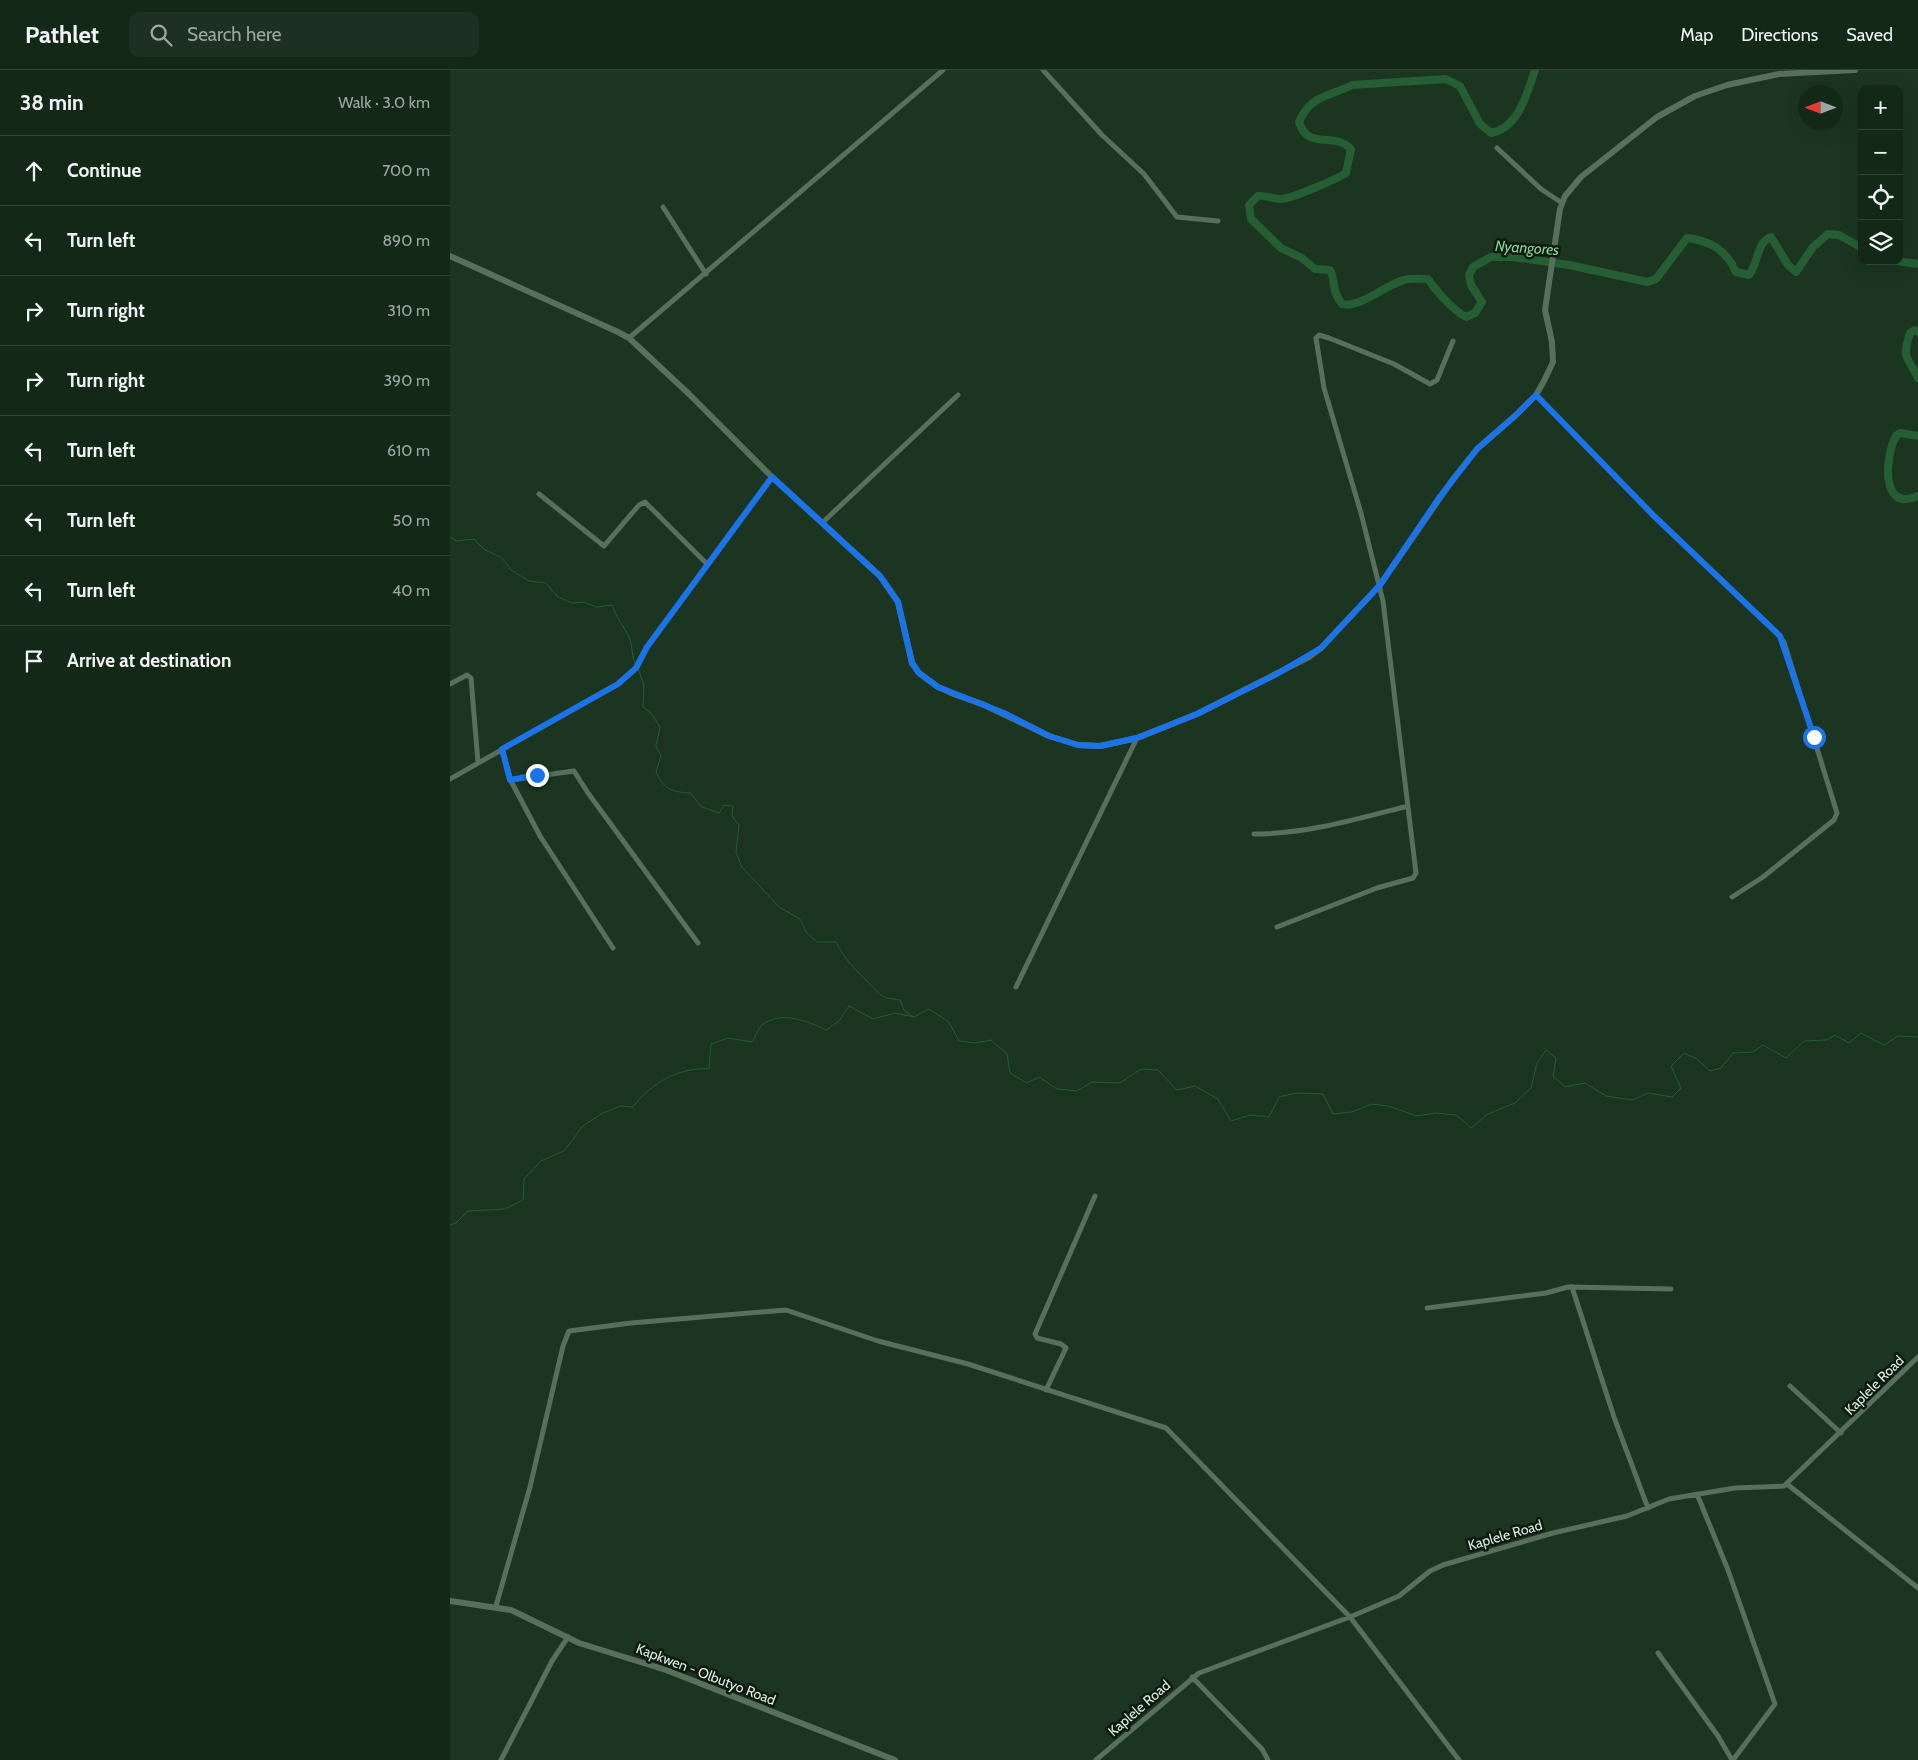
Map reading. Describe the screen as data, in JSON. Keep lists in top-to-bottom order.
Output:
{
  "streets": {
    "street": ["Kaplele Road", "Kapkwen - Olbutyo Road"]
  },
  "water": ["Nyangores"],
  "north": "left",
  "page": {
    "header": "Pathlet",
    "search": "Search here",
    "nav": ["Map", "Directions", "Saved"],
    "heading": ["38 min", "Walk · 3.0 km"],
    "map_buttons": ["+", "−"],
    "list": [
      ["Continue", "700 m"],
      ["Turn left", "890 m"],
      ["Turn right", "310 m"],
      ["Turn right", "390 m"],
      ["Turn left", "610 m"],
      ["Turn left", "50 m"],
      ["Turn left", "40 m"],
      "Arrive at destination"
    ]
  }
}
